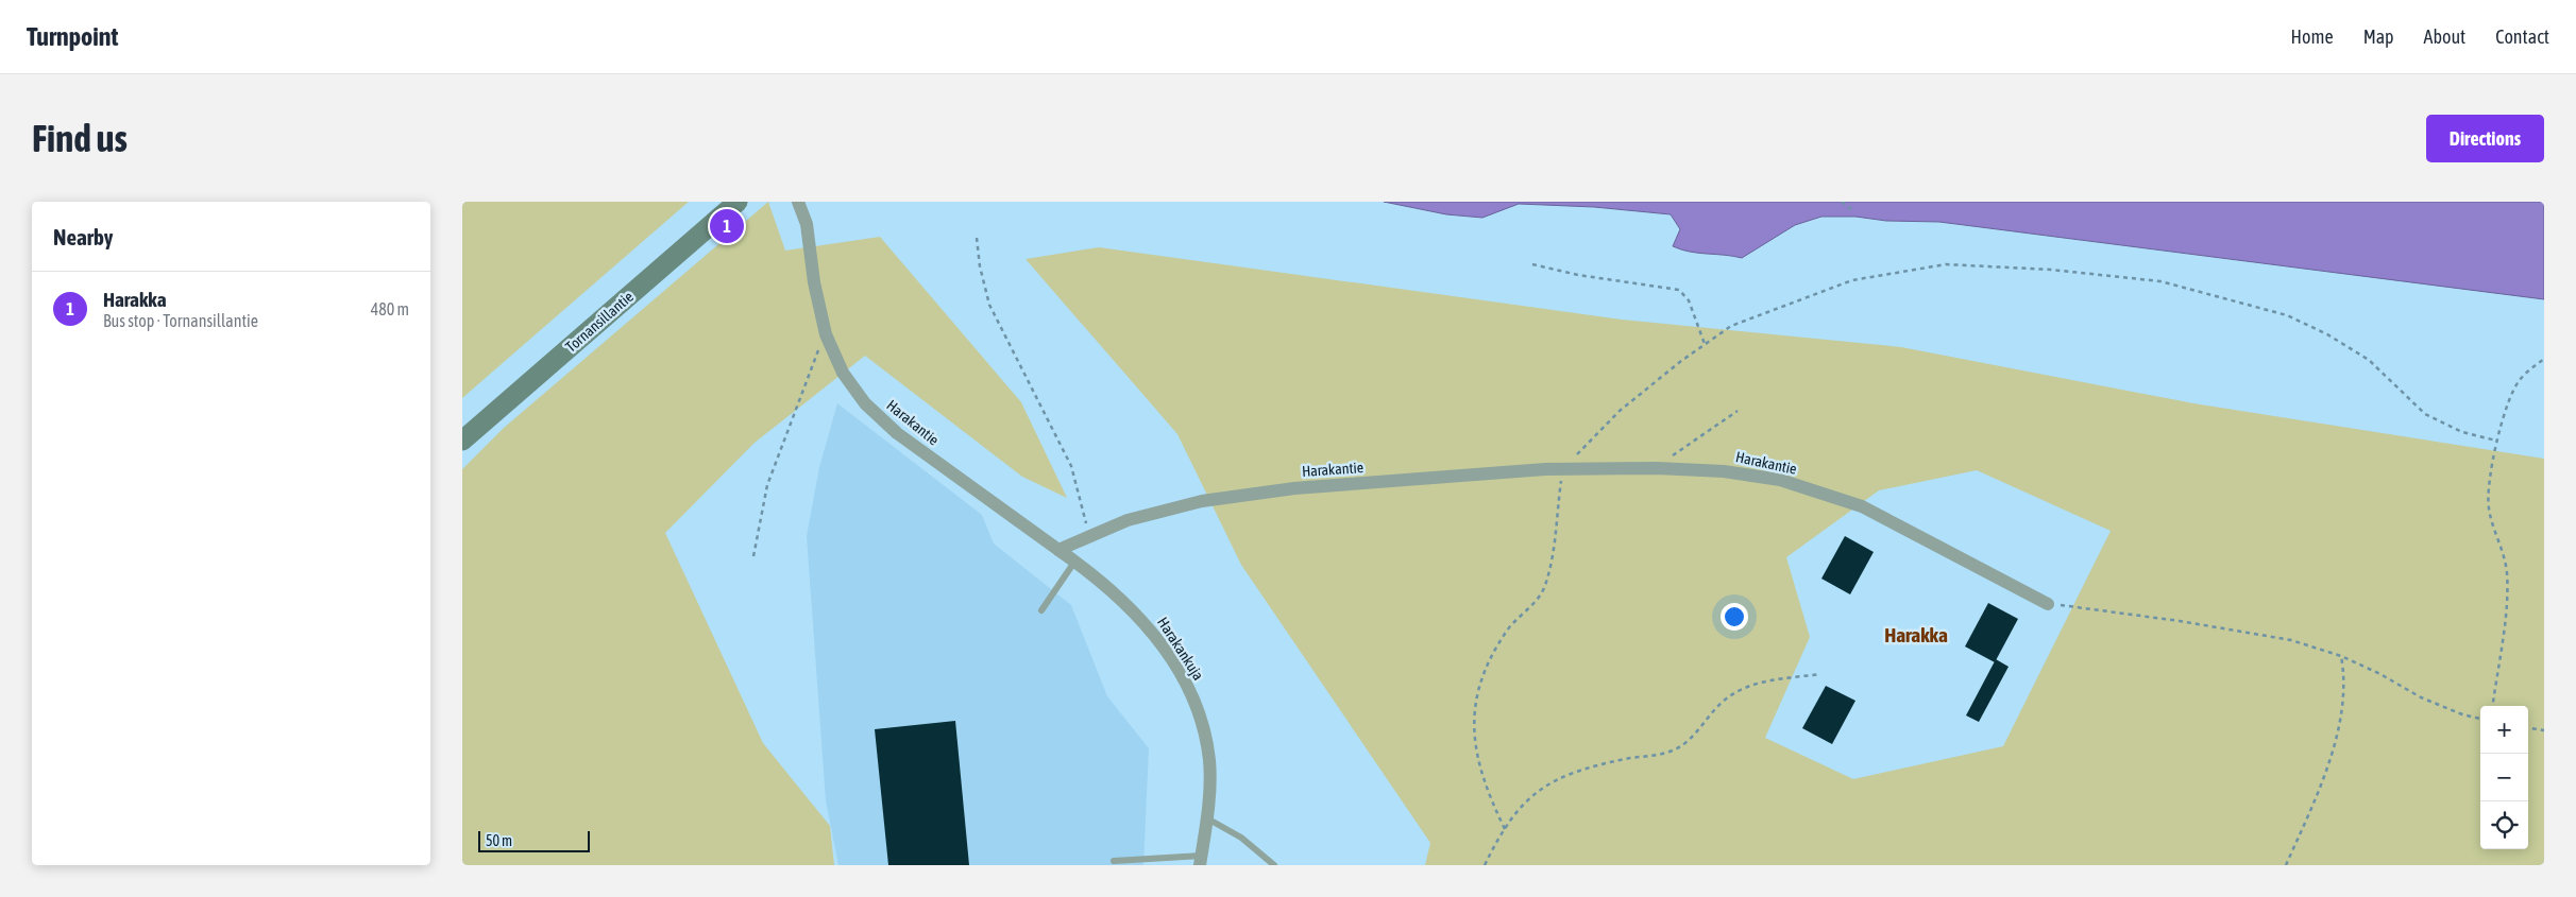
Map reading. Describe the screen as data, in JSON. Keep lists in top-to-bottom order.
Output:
{
  "streets": {
    "street": ["Tornansillantie", "Harakantie", "Harakankuja"]
  },
  "crossings": [
    ["Harakantie", "Harakankuja"]
  ],
  "districts": ["Harakka"],
  "scale_bar": "50 m",
  "page": {
    "header": "Turnpoint",
    "nav": [
      "Home",
      "Map",
      "About",
      "Contact"
    ],
    "buttons": "Directions",
    "title": "Find us",
    "heading": "Nearby",
    "pins": "1",
    "list": [
      {
        "mark": "1",
        "name": "Harakka",
        "note": "Bus stop · Tornansillantie",
        "value": "480 m"
      }
    ],
    "map_buttons": ["+", "−"],
    "scale": "50 m"
  }
}
